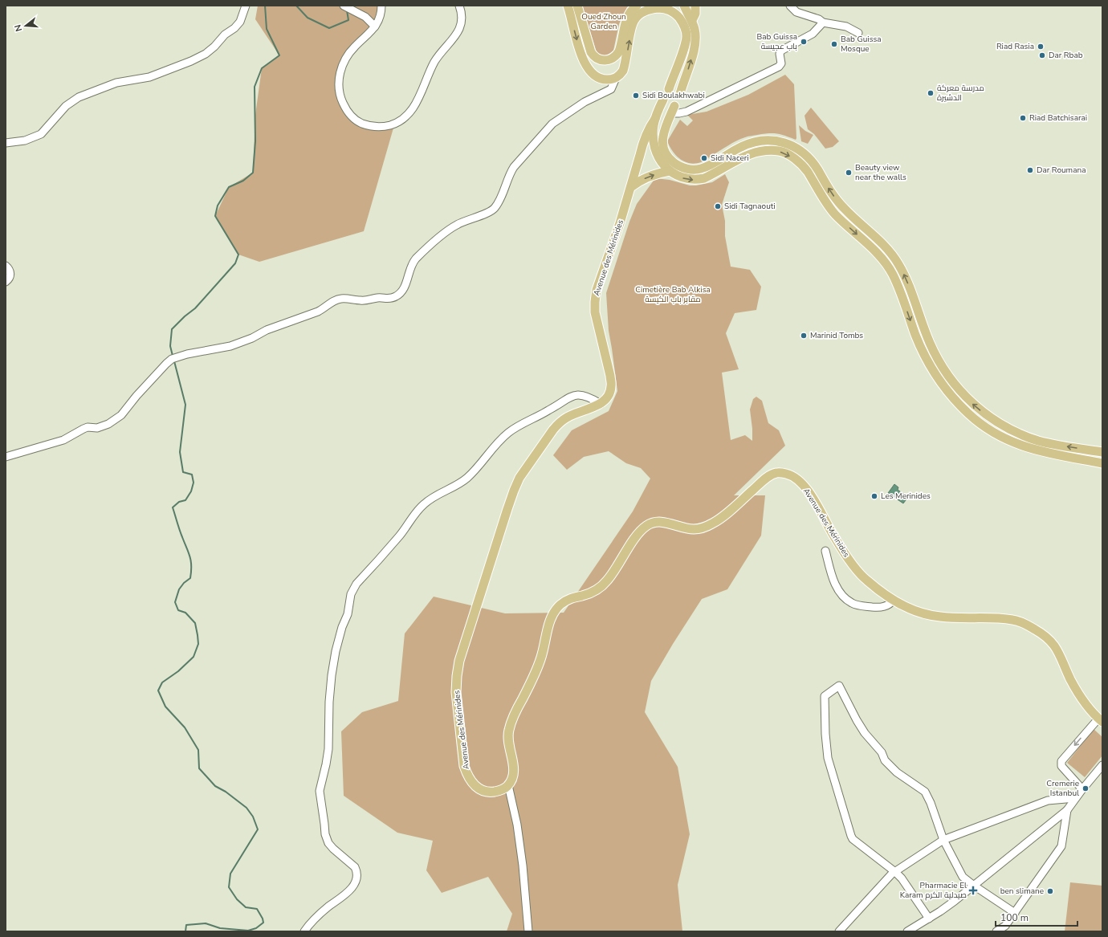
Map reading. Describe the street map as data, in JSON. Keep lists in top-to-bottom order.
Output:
{
  "streets": {
    "main road": ["Avenue des Mérinides"]
  },
  "parks": ["Oued Zhoun Garden", "Cimetière Bab Alkisa مقابر باب الكيسة"],
  "places": {
    "other": [
      "Bab Guissa باب عجيسة",
      "Bab Guissa Mosque",
      "Riad Rasia",
      "Dar Rbab",
      "مدرسة معركة الدشيرة",
      "Sidi Boulakhwabi",
      "Riad Batchisarai",
      "Sidi Naceri",
      "Dar Roumana",
      "Beauty view near the walls",
      "Sidi Tagnaouti",
      "Marinid Tombs",
      "Les Merinides",
      "Cremerie Istanbul",
      "ben slimane"
    ],
    "health": ["Pharmacie El Karam صيدلية الكرم"]
  },
  "scale_bar": "100 m",
  "north": "left"
}
